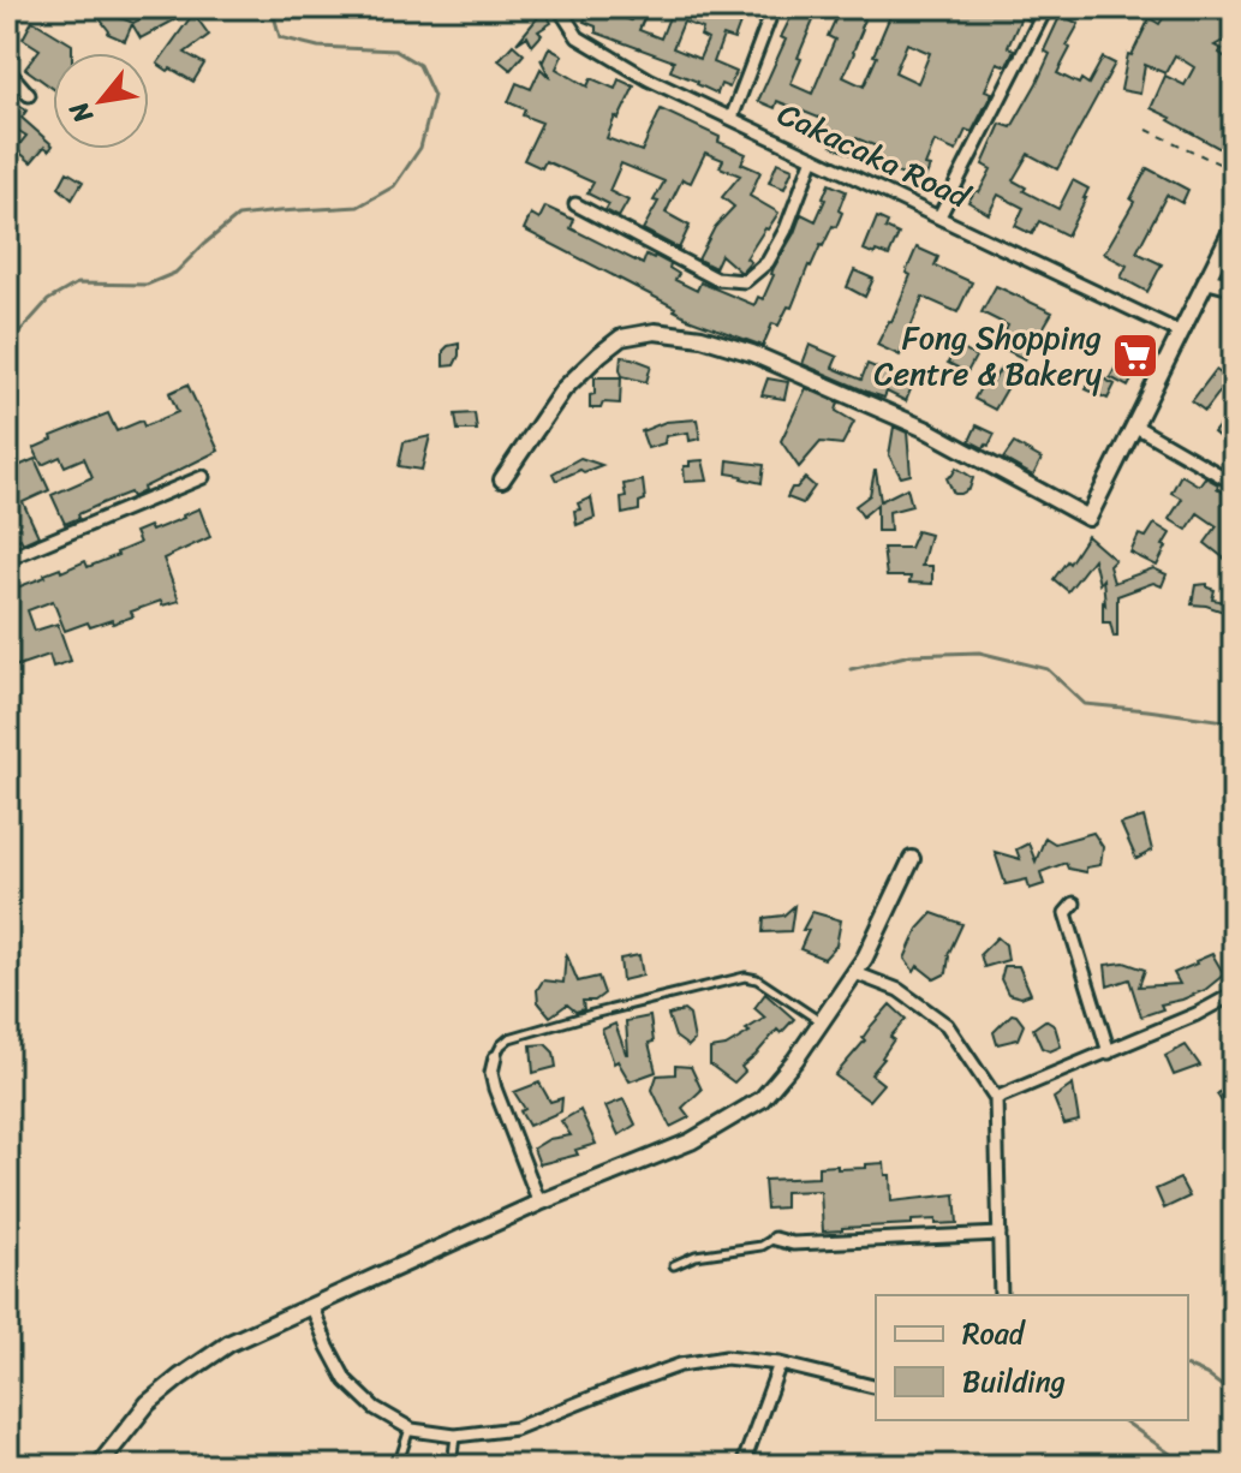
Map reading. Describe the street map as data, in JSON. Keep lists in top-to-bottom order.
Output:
{
  "streets": {
    "street": ["Cakacaka Road"]
  },
  "places": {
    "supermarket": ["Fong Shopping Centre & Bakery"]
  },
  "legend": ["Road", "Building"],
  "north": "bottom left"
}
